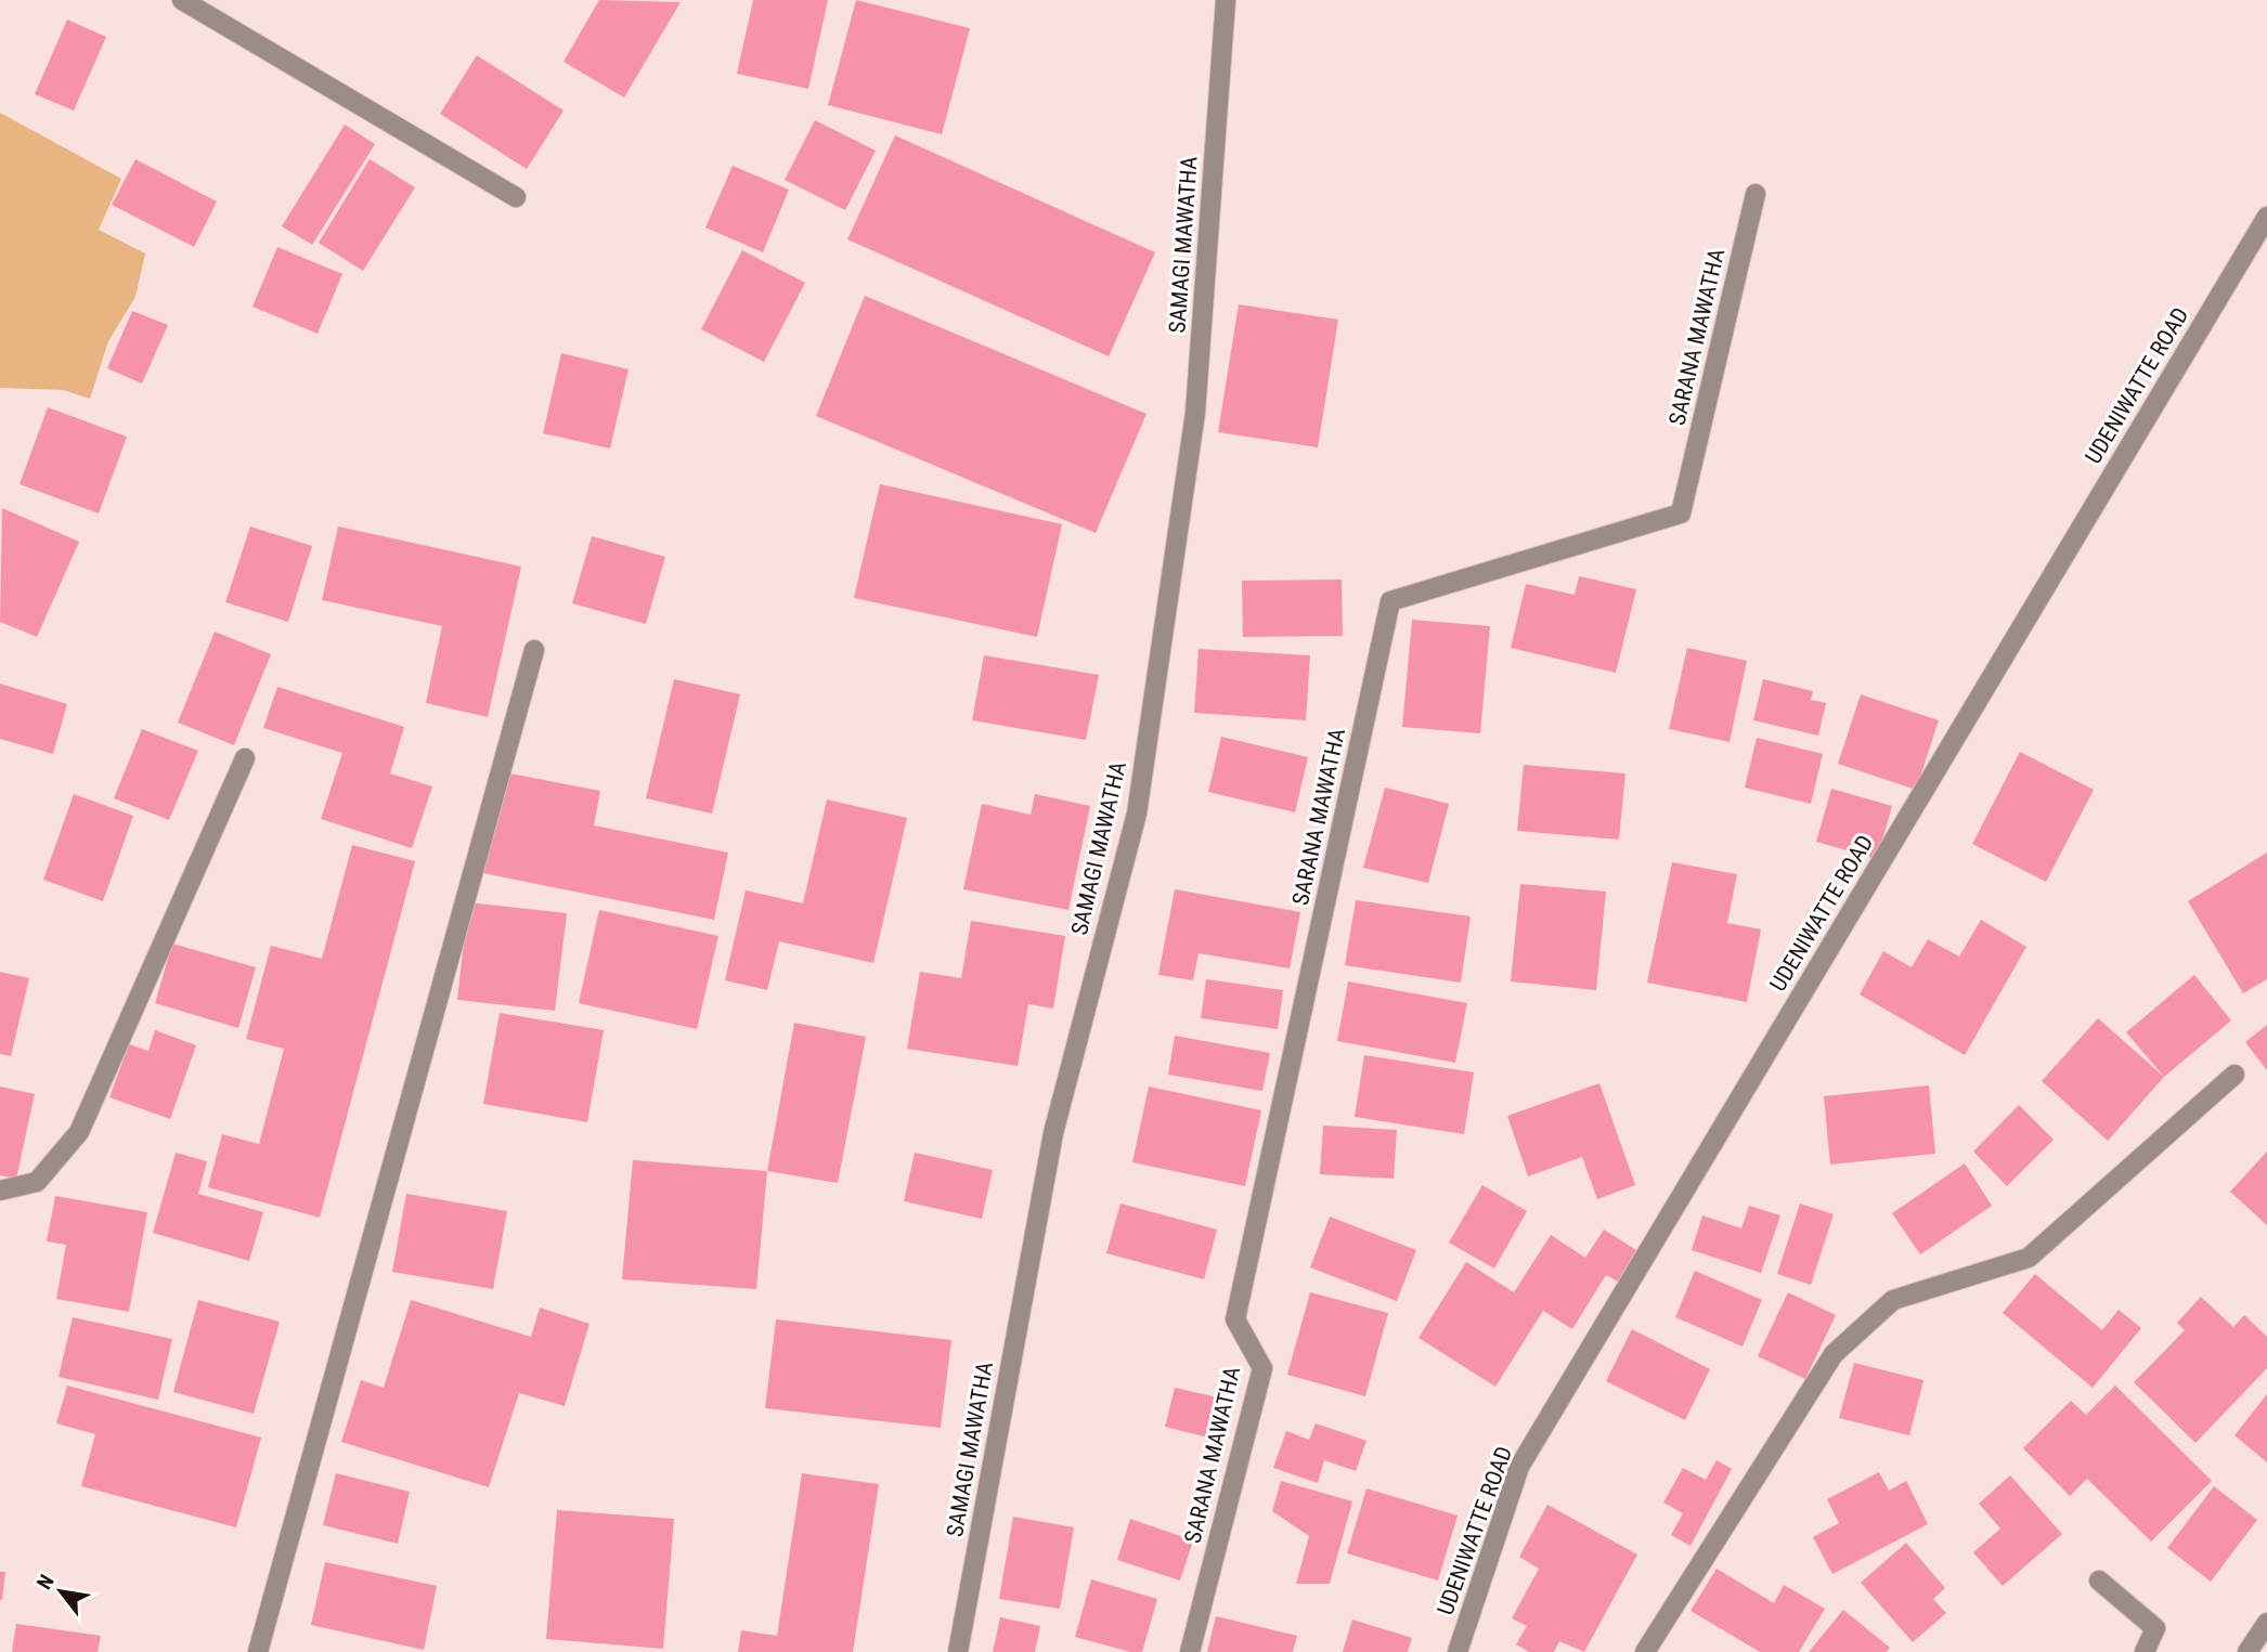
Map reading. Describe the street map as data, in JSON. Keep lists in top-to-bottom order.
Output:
{
  "streets": {
    "street": ["SAMAGI MAWATHA", "SARANA MAWATHA", "UDENIWATTE ROAD"]
  },
  "north": "top left"
}
